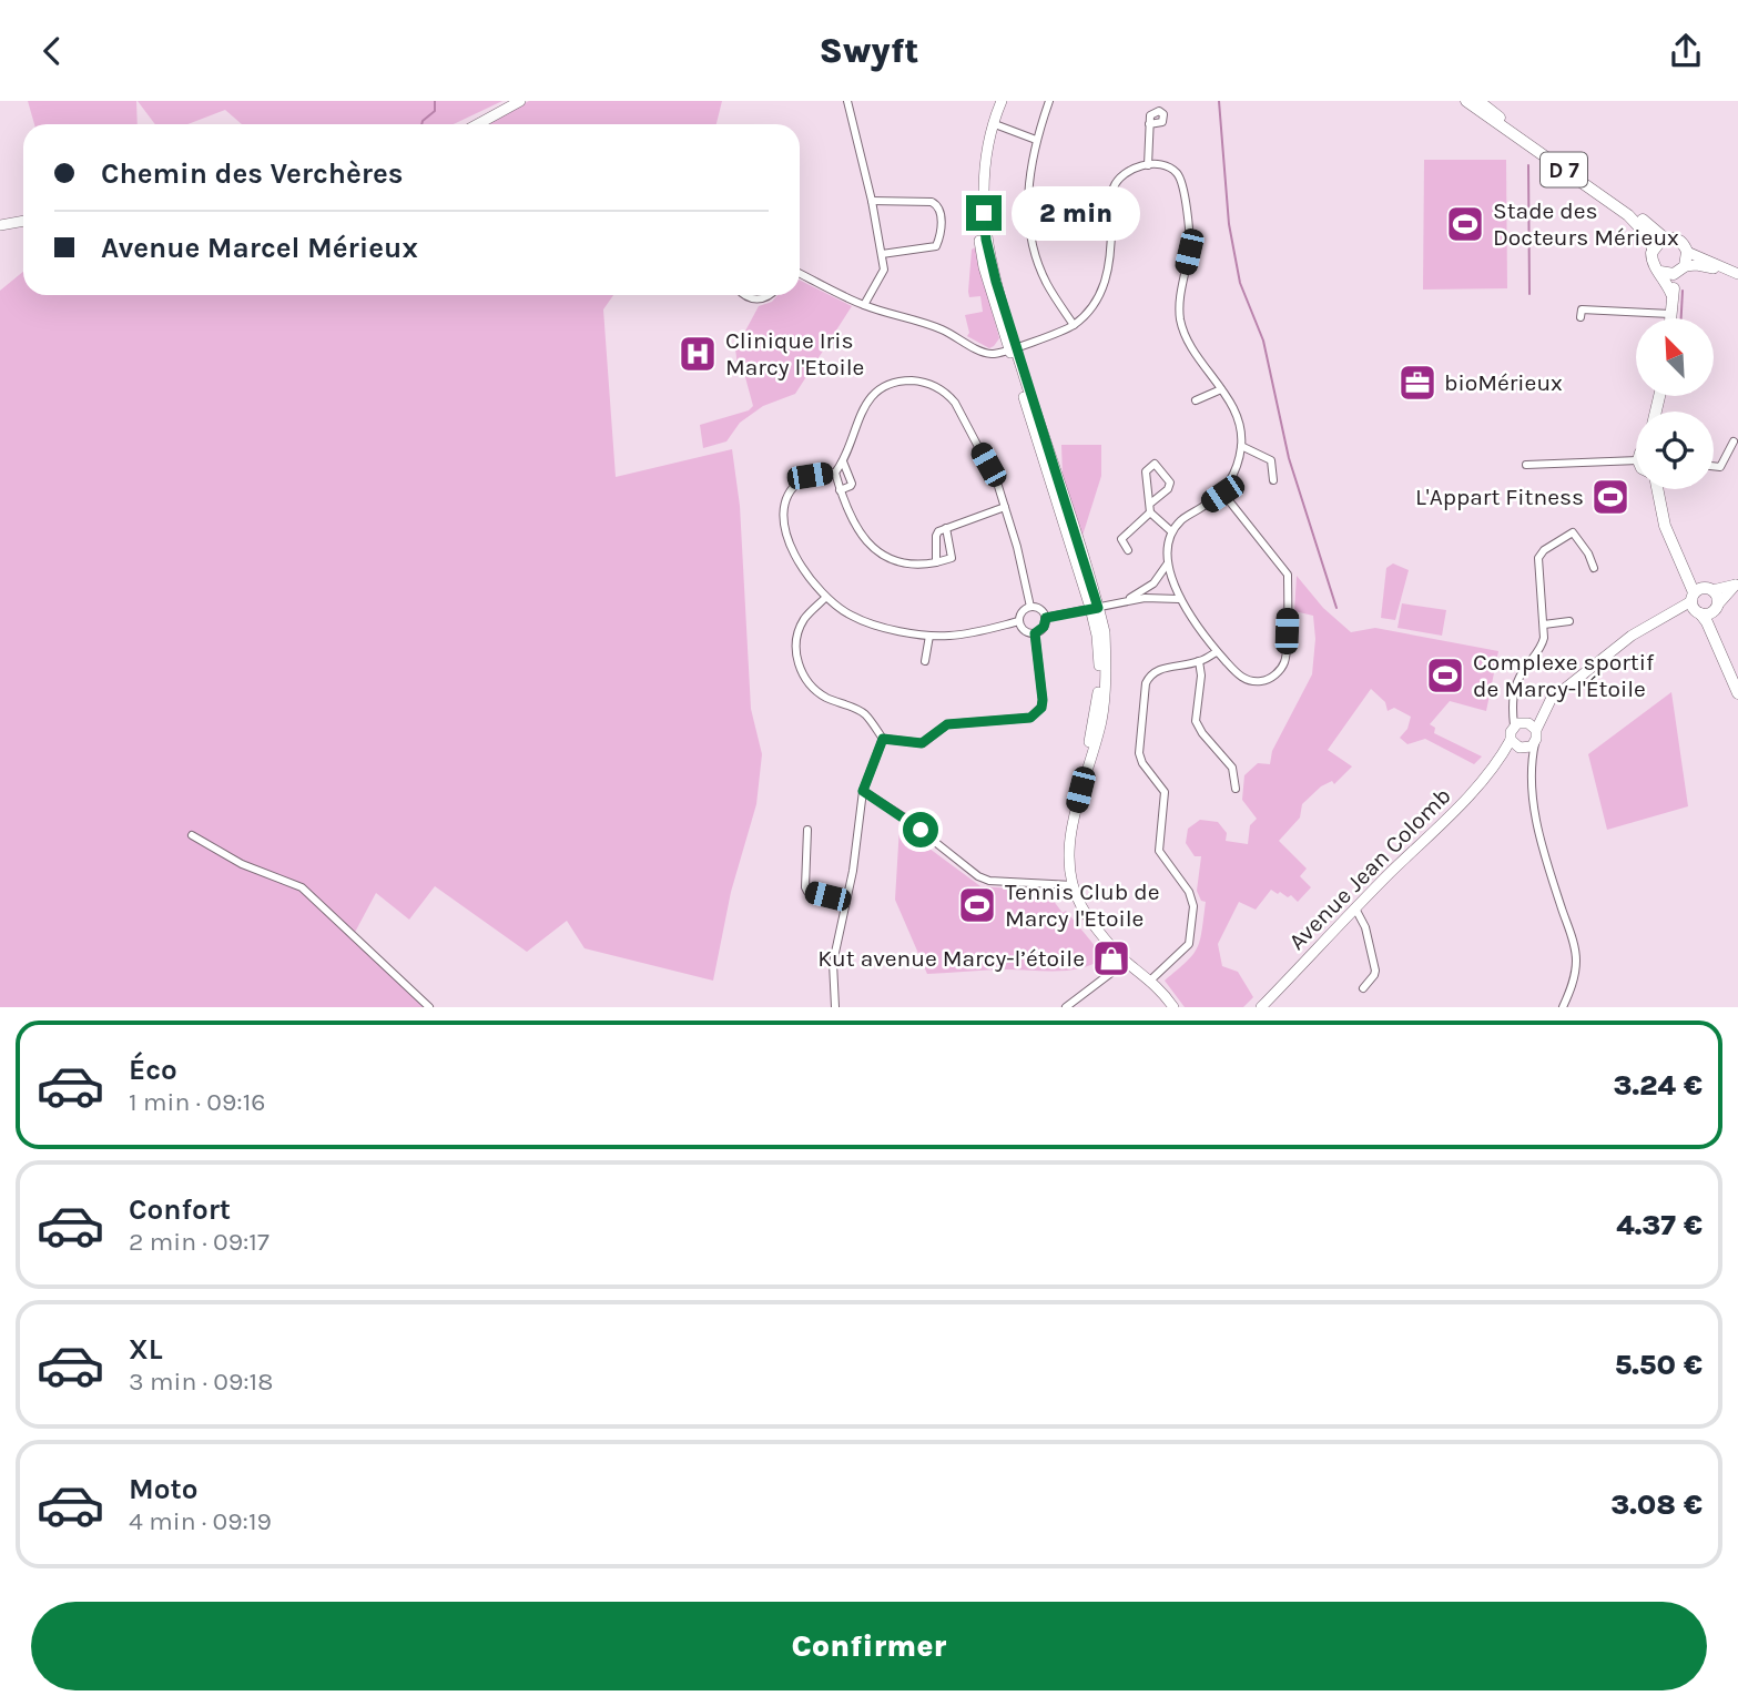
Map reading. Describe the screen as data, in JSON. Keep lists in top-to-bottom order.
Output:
{
  "streets": {
    "main road": ["D 7", "Avenue Jean Colomb"]
  },
  "places": {
    "sports": [
      "Stade des Docteurs Mérieux",
      "L'Appart Fitness",
      "Complexe sportif de Marcy-l'Étoile",
      "Tennis Club de Marcy l'Etoile"
    ],
    "hospital": ["Clinique Iris Marcy l'Etoile"],
    "office": ["bioMérieux"],
    "shop": ["Kut avenue Marcy-l’étoile"]
  },
  "north": "top left",
  "page": {
    "header": "Swyft",
    "banner": ["Chemin des Verchères", "Avenue Marcel Mérieux"],
    "bubble": "2 min",
    "list": [
      {
        "name": "Éco",
        "note": "1 min · 09:16",
        "value": "3.24 €"
      },
      {
        "name": "Confort",
        "note": "2 min · 09:17",
        "value": "4.37 €"
      },
      {
        "name": "XL",
        "note": "3 min · 09:18",
        "value": "5.50 €"
      },
      {
        "name": "Moto",
        "note": "4 min · 09:19",
        "value": "3.08 €"
      }
    ],
    "buttons": "Confirmer"
  }
}
